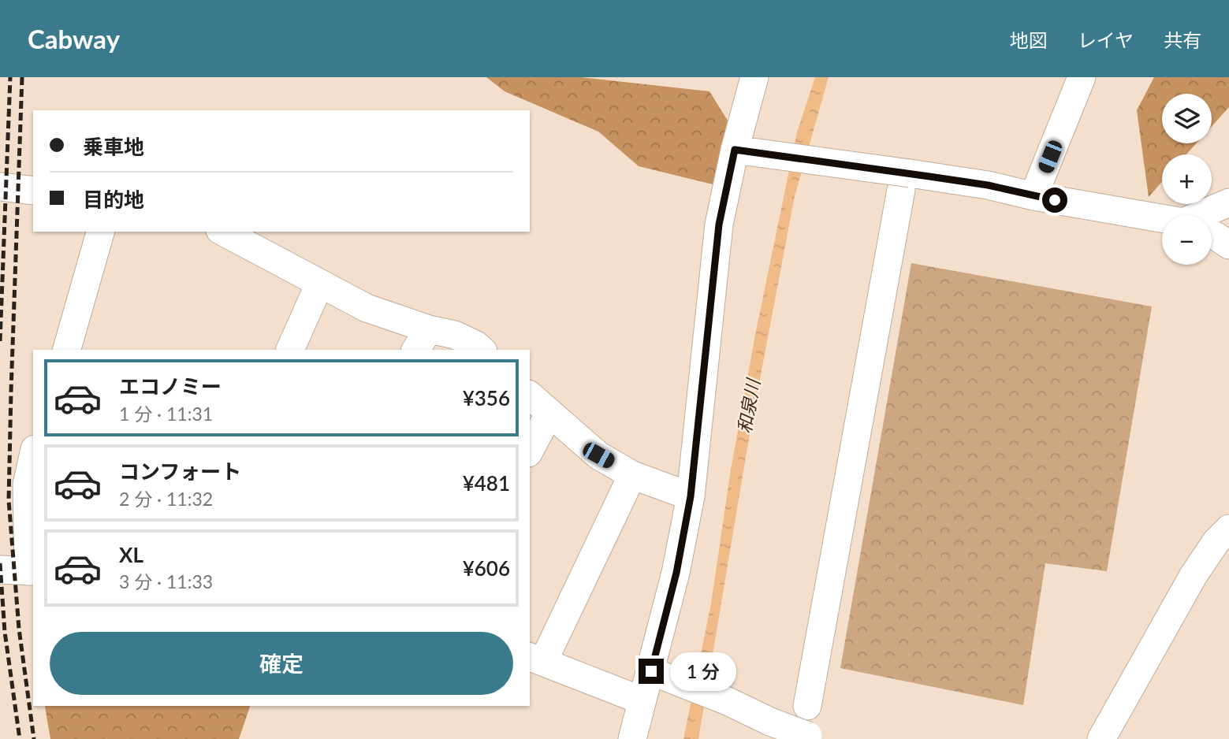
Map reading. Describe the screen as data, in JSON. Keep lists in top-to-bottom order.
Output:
{
  "water": ["和泉川"],
  "page": {
    "header": "Cabway",
    "nav": ["地図", "レイヤ", "共有"],
    "map_buttons": ["+", "−"],
    "banner": ["乗車地", "目的地"],
    "list": [
      {
        "name": "エコノミー",
        "note": "1 分 · 11:31",
        "value": "¥356"
      },
      {
        "name": "コンフォート",
        "note": "2 分 · 11:32",
        "value": "¥481"
      },
      {
        "name": "XL",
        "note": "3 分 · 11:33",
        "value": "¥606"
      }
    ],
    "buttons": "確定",
    "bubble": "1 分"
  }
}
